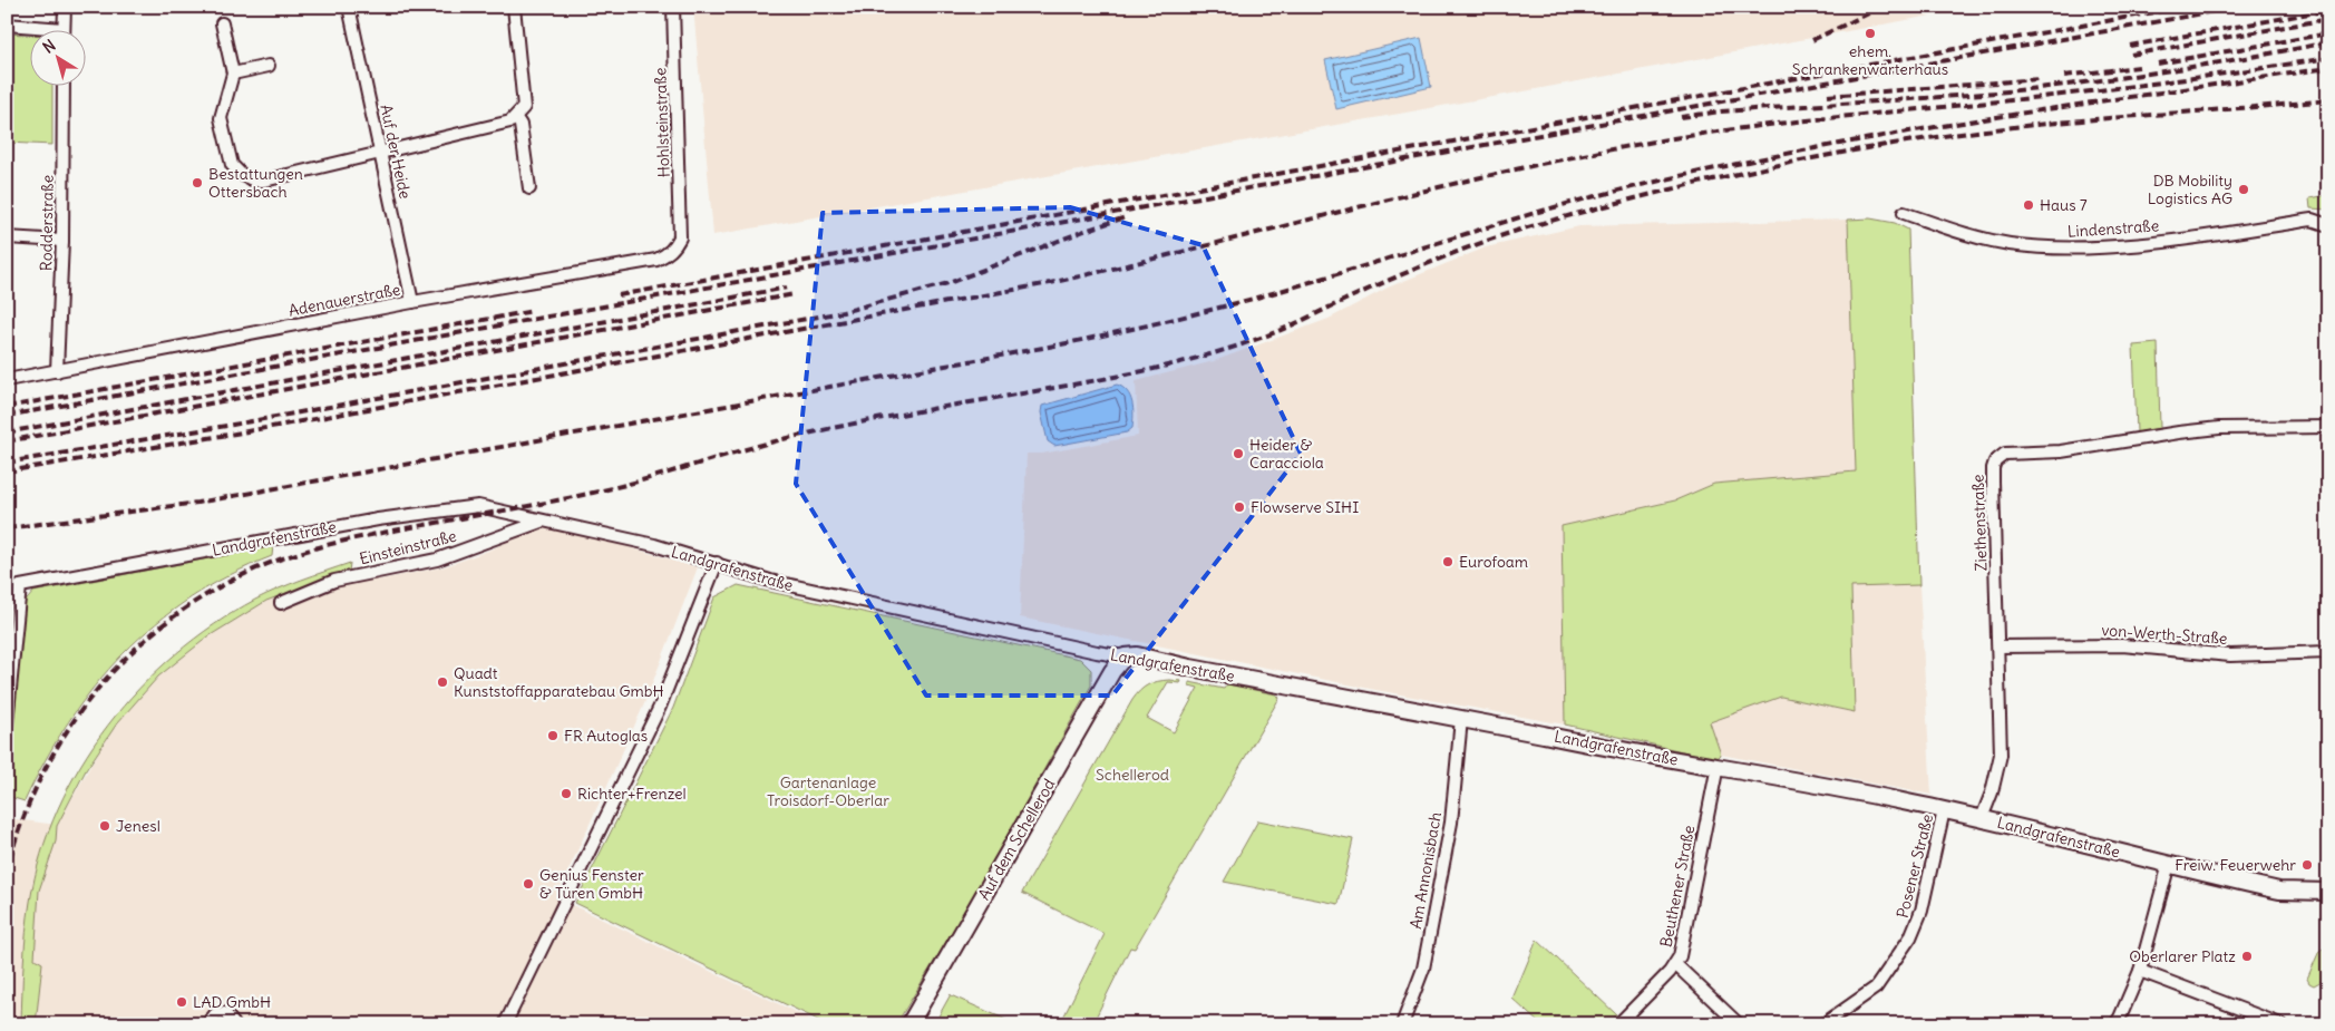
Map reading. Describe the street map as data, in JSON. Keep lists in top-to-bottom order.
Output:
{
  "streets": {
    "street": [
      "Hohlsteinstraße",
      "Auf der Heide",
      "Rodderstraße",
      "Lindenstraße",
      "Adenauerstraße",
      "Ziethenstraße",
      "Landgrafenstraße",
      "Einsteinstraße",
      "von-Werth-Straße",
      "Auf dem Schellerod",
      "Posener Straße",
      "Am Annonisbach",
      "Beuthener Straße"
    ]
  },
  "crossings": [
    ["Hohlsteinstraße", "Adenauerstraße"],
    ["Auf der Heide", "Adenauerstraße"],
    ["Rodderstraße", "Adenauerstraße"],
    ["Ziethenstraße", "Landgrafenstraße"],
    ["Ziethenstraße", "von-Werth-Straße"],
    ["Landgrafenstraße", "Einsteinstraße"],
    ["Landgrafenstraße", "Auf dem Schellerod"],
    ["Landgrafenstraße", "Posener Straße"],
    ["Landgrafenstraße", "Am Annonisbach"],
    ["Landgrafenstraße", "Beuthener Straße"]
  ],
  "parks": ["Schellerod", "Gartenanlage Troisdorf-Oberlar"],
  "places": [
    "ehem. Schrankenwärterhaus",
    "Bestattungen Ottersbach",
    "DB Mobility Logistics AG",
    "Haus 7",
    "Heider & Caracciola",
    "Flowserve SIHI",
    "Eurofoam",
    "Quadt Kunststoffapparatebau GmbH",
    "FR Autoglas",
    "Richter+Frenzel",
    "Jenesl",
    "Freiw. Feuerwehr",
    "Genius Fenster & Türen GmbH",
    "Oberlarer Platz",
    "LAD GmbH"
  ],
  "north": "top left"
}
